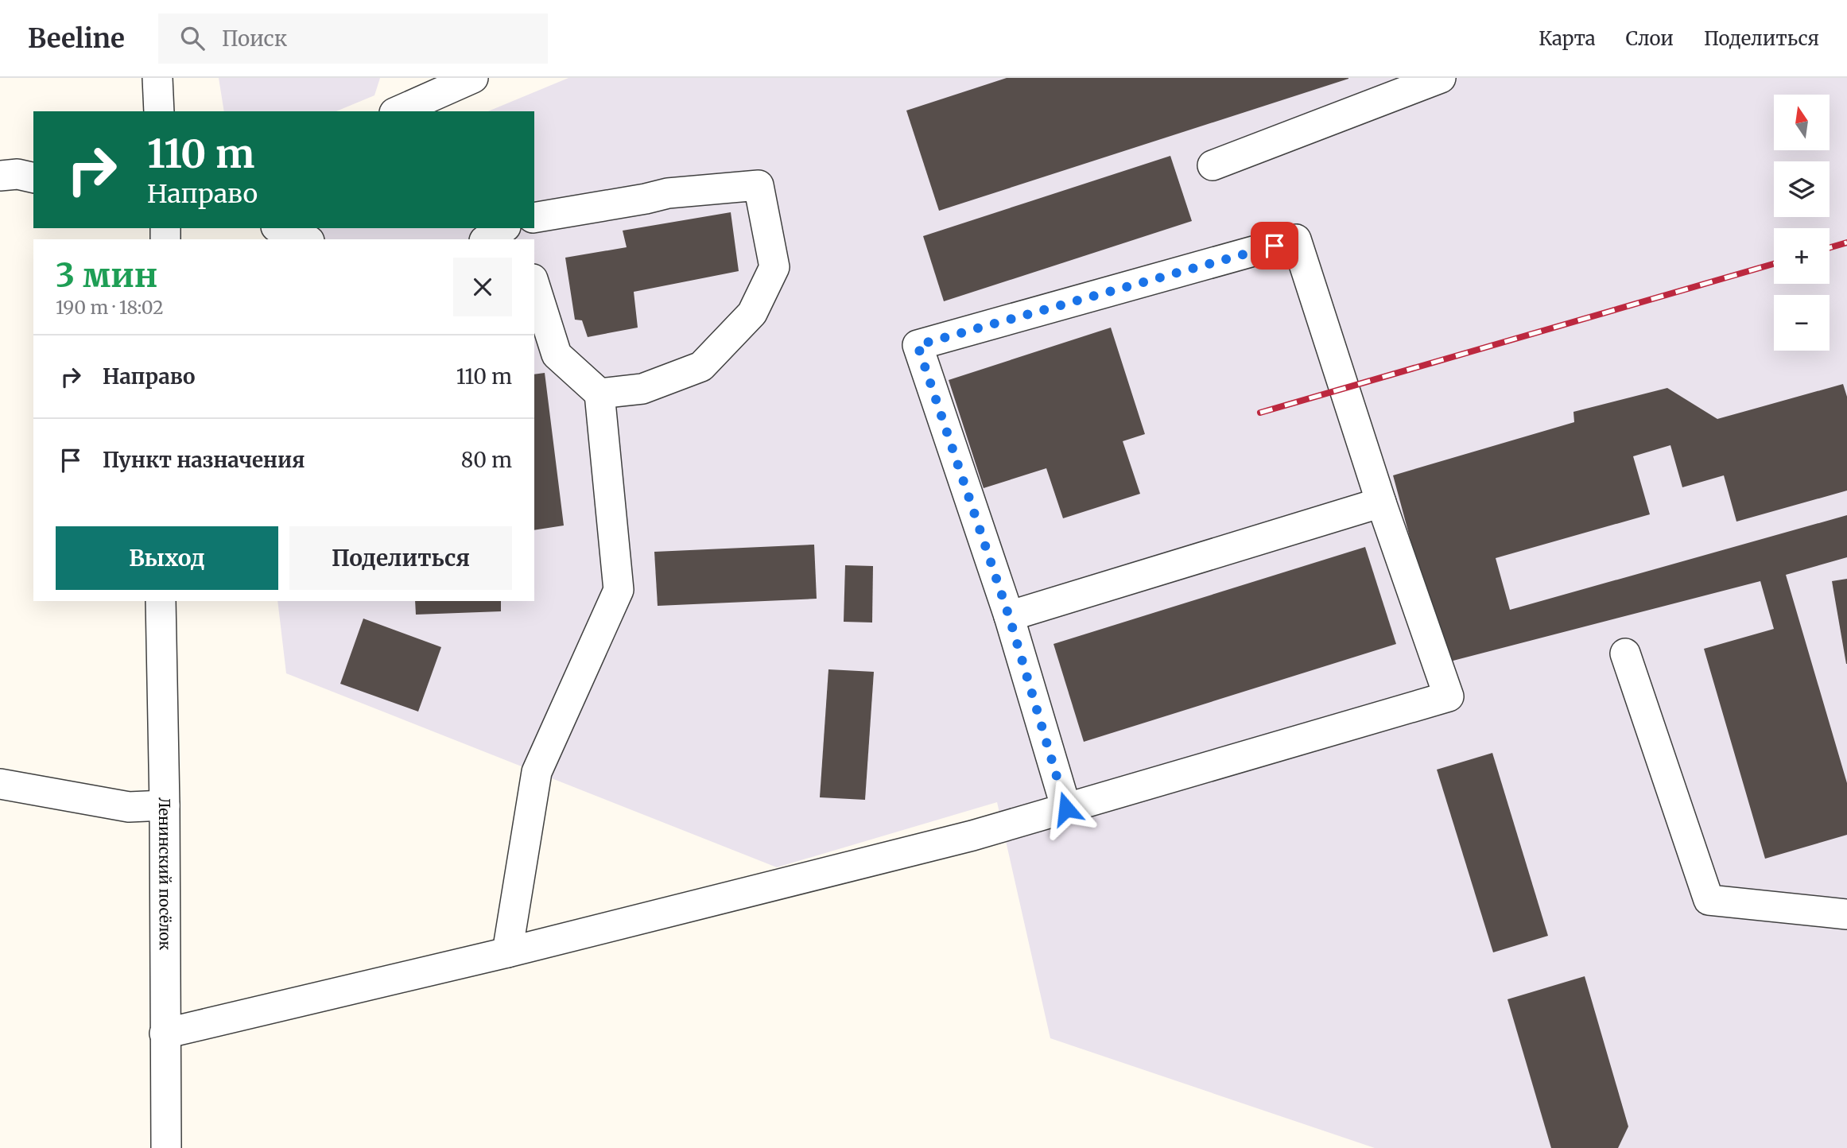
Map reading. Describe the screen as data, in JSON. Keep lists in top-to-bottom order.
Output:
{
  "streets": {
    "street": ["Ленинский посёлок"]
  },
  "north": "top",
  "page": {
    "header": "Beeline",
    "search": "Поиск",
    "nav": ["Карта", "Слои", "Поделиться"],
    "map_buttons": ["+", "−"],
    "turn": ["110 m", "Направо"],
    "heading": ["3 мин", "190 m · 18:02"],
    "list": [
      {
        "name": "Направо",
        "value": "110 m"
      },
      {
        "name": "Пункт назначения",
        "value": "80 m"
      }
    ],
    "buttons": ["Выход", "Поделиться"]
  }
}
